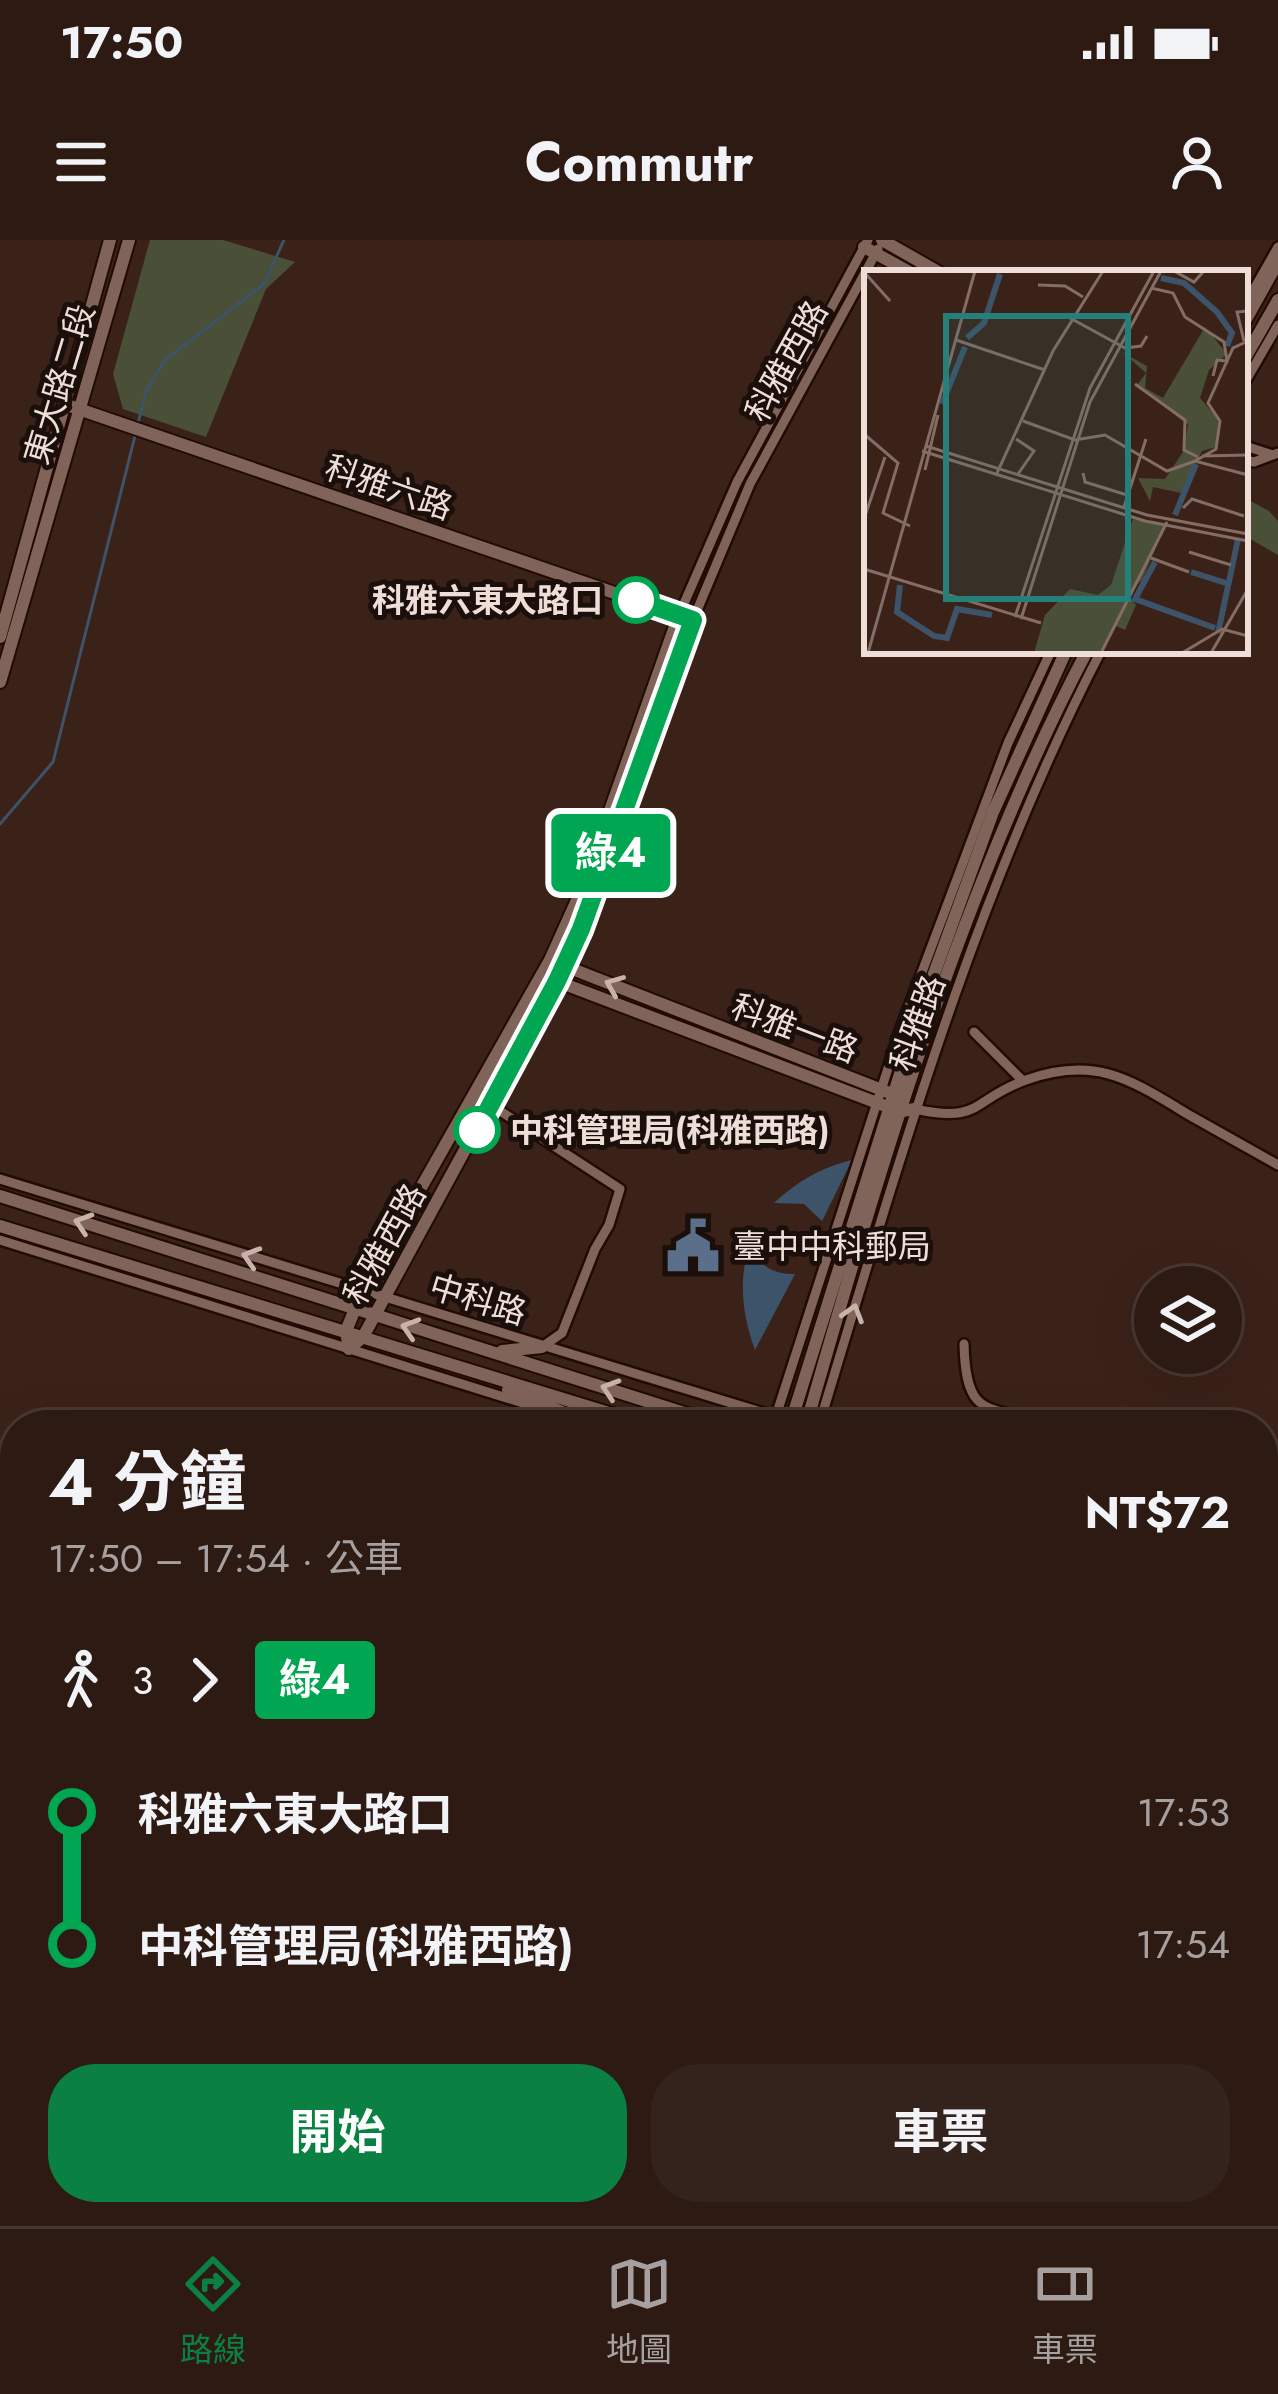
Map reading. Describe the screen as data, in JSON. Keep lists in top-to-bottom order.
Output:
{
  "streets": {
    "street": [
      "科雅西路",
      "東大路二段",
      "科雅六路",
      "科雅路",
      "科雅一路",
      "中科路"
    ]
  },
  "crossings": [
    ["科雅西路", "科雅六路"],
    ["科雅西路", "科雅一路"],
    ["科雅西路", "中科路"],
    ["東大路二段", "科雅六路"],
    ["科雅路", "科雅一路"]
  ],
  "places": {
    "other": ["科雅六東大路口", "中科管理局(科雅西路)"],
    "public building": ["臺中中科郵局"]
  },
  "lines": ["bus line 綠4"],
  "page": {
    "status": "17:50",
    "header": "Commutr",
    "on_map": "綠4",
    "heading": ["4 分鐘", "17:50 – 17:54 · 公車", "NT$72"],
    "legs": ["3", "綠4"],
    "list": [
      {
        "name": "科雅六東大路口",
        "value": "17:53"
      },
      {
        "name": "中科管理局(科雅西路)",
        "value": "17:54"
      }
    ],
    "buttons": ["開始", "車票"],
    "tabs": ["路線", "地圖", "車票"]
  }
}
